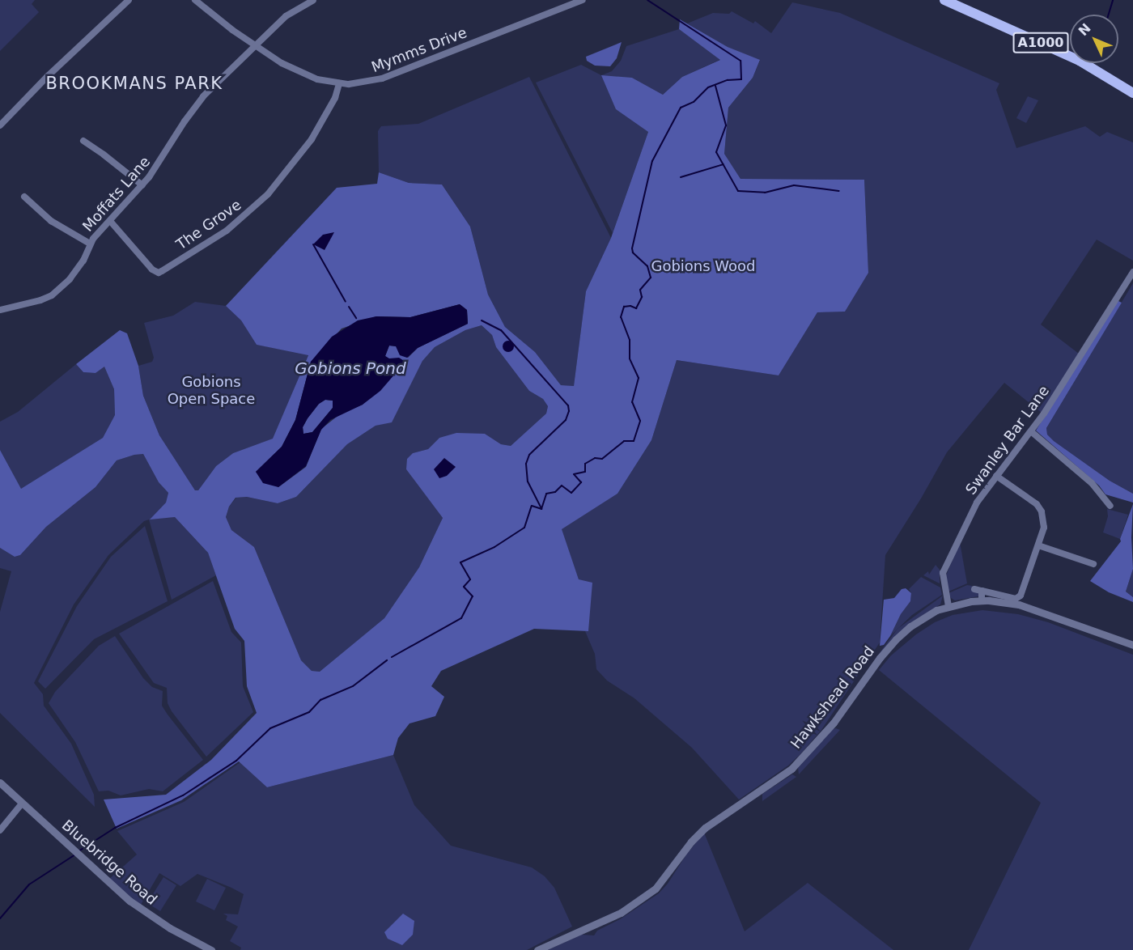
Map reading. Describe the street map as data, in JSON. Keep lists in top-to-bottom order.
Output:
{
  "streets": {
    "main road": ["A1000"],
    "street": [
      "Mymms Drive",
      "Moffats Lane",
      "The Grove",
      "Swanley Bar Lane",
      "Hawkshead Road",
      "Bluebridge Road"
    ]
  },
  "crossings": [
    ["Mymms Drive", "Moffats Lane"],
    ["Mymms Drive", "The Grove"],
    ["Moffats Lane", "The Grove"],
    ["Swanley Bar Lane", "Hawkshead Road"]
  ],
  "districts": ["BROOKMANS PARK"],
  "water": ["Gobions Pond"],
  "parks": ["Gobions Wood", "Gobions Open Space"],
  "north": "top left"
}
